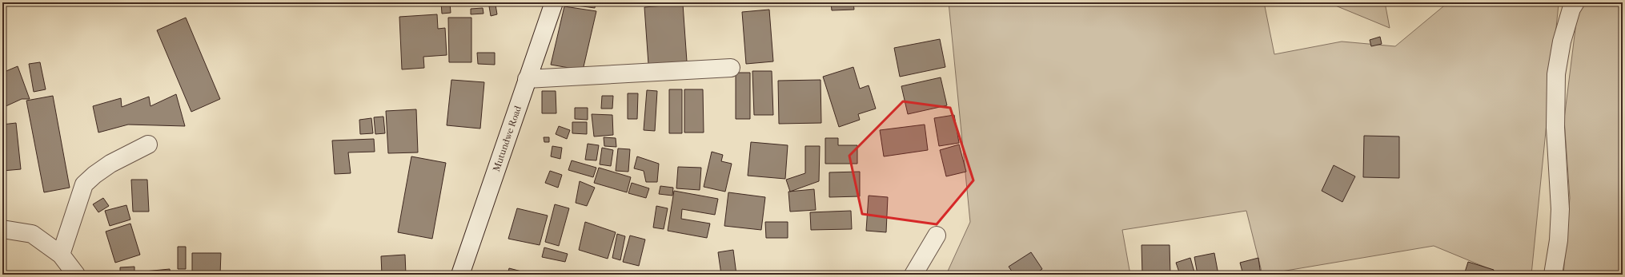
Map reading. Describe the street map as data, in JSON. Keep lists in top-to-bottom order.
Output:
{
  "streets": {
    "street": ["Mutundwe Road"]
  }
}
